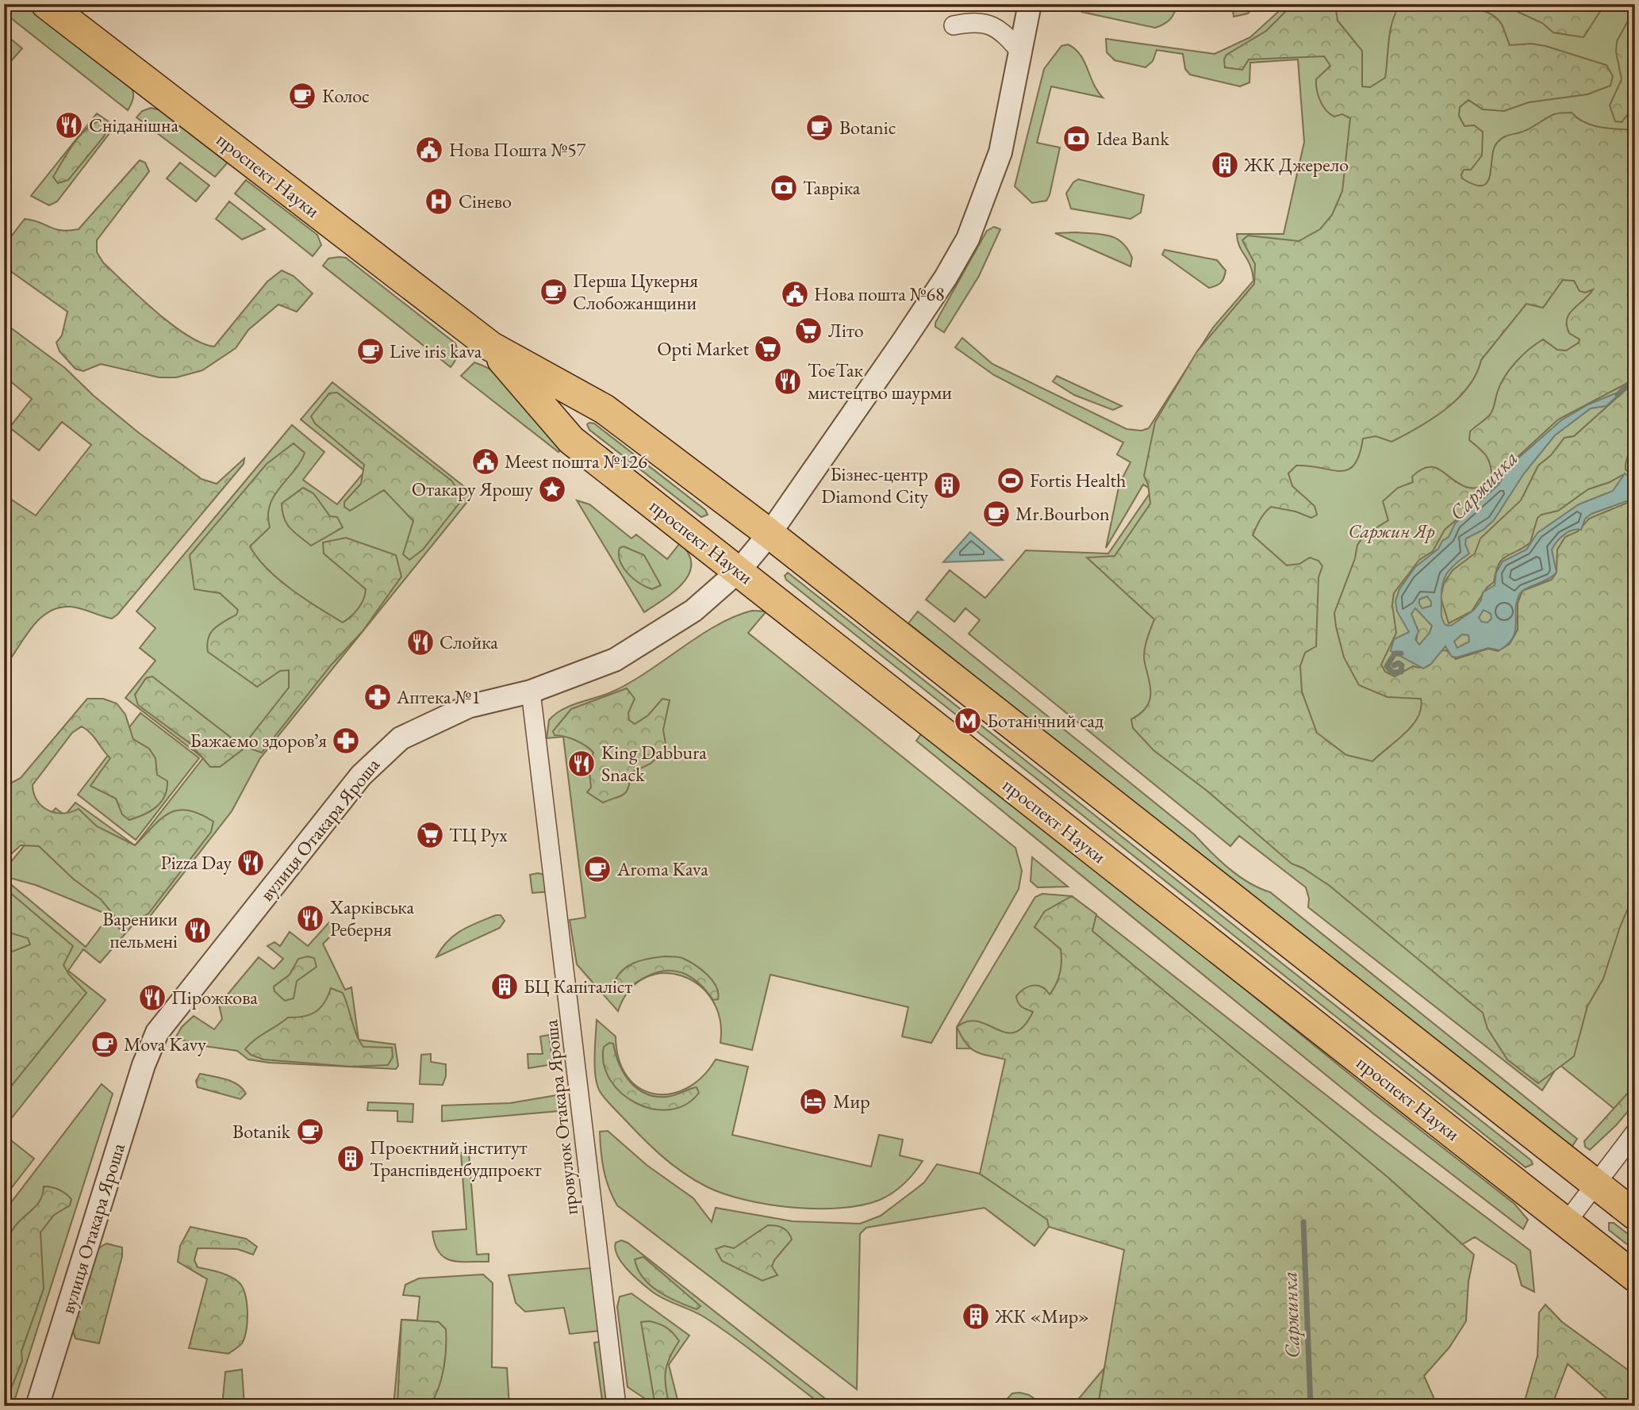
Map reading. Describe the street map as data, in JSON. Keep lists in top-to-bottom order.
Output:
{
  "streets": {
    "main road": ["проспект Науки"],
    "street": ["вулиця Отакара Яроша", "провулок Отакара Яроша"]
  },
  "crossings": [
    ["проспект Науки", "вулиця Отакара Яроша"],
    ["вулиця Отакара Яроша", "провулок Отакара Яроша"]
  ],
  "water": ["Саржинка"],
  "parks": ["Саржин Яр"],
  "places": {
    "cafe": [
      "Колос",
      "Botanic",
      "Перша Цукерня Слобожанщини",
      "Live iris kava",
      "Mr.Bourbon",
      "Aroma Kava",
      "Mova Kavy",
      "Botanik"
    ],
    "restaurant": [
      "Сніданішна",
      "ТоєТак мистецтво шаурми",
      "Слойка",
      "King Dabbura Snack",
      "Pizza Day",
      "Харківська Реберня",
      "Вареники пельмені",
      "Пірожкова"
    ],
    "bank": ["Idea Bank", "Тавріка"],
    "public building": ["Нова Пошта №57", "Нова пошта №68", "Meest пошта №126"],
    "building": [
      "ЖК Джерело",
      "Бізнес-центр Diamond City",
      "БЦ Капіталіст",
      "Проєктний інститут Транспівденбудпроєкт",
      "ЖК «Мир»"
    ],
    "hospital": ["Сінево"],
    "supermarket": ["Літо", "Opti Market", "ТЦ Рух"],
    "sports": ["Fortis Health"],
    "place": ["Отакару Ярошу"],
    "pharmacy": ["Аптека №1", "Бажаємо здоровʼя"],
    "metro station": ["Ботанічний сад"],
    "hotel": ["Мир"]
  }
}
